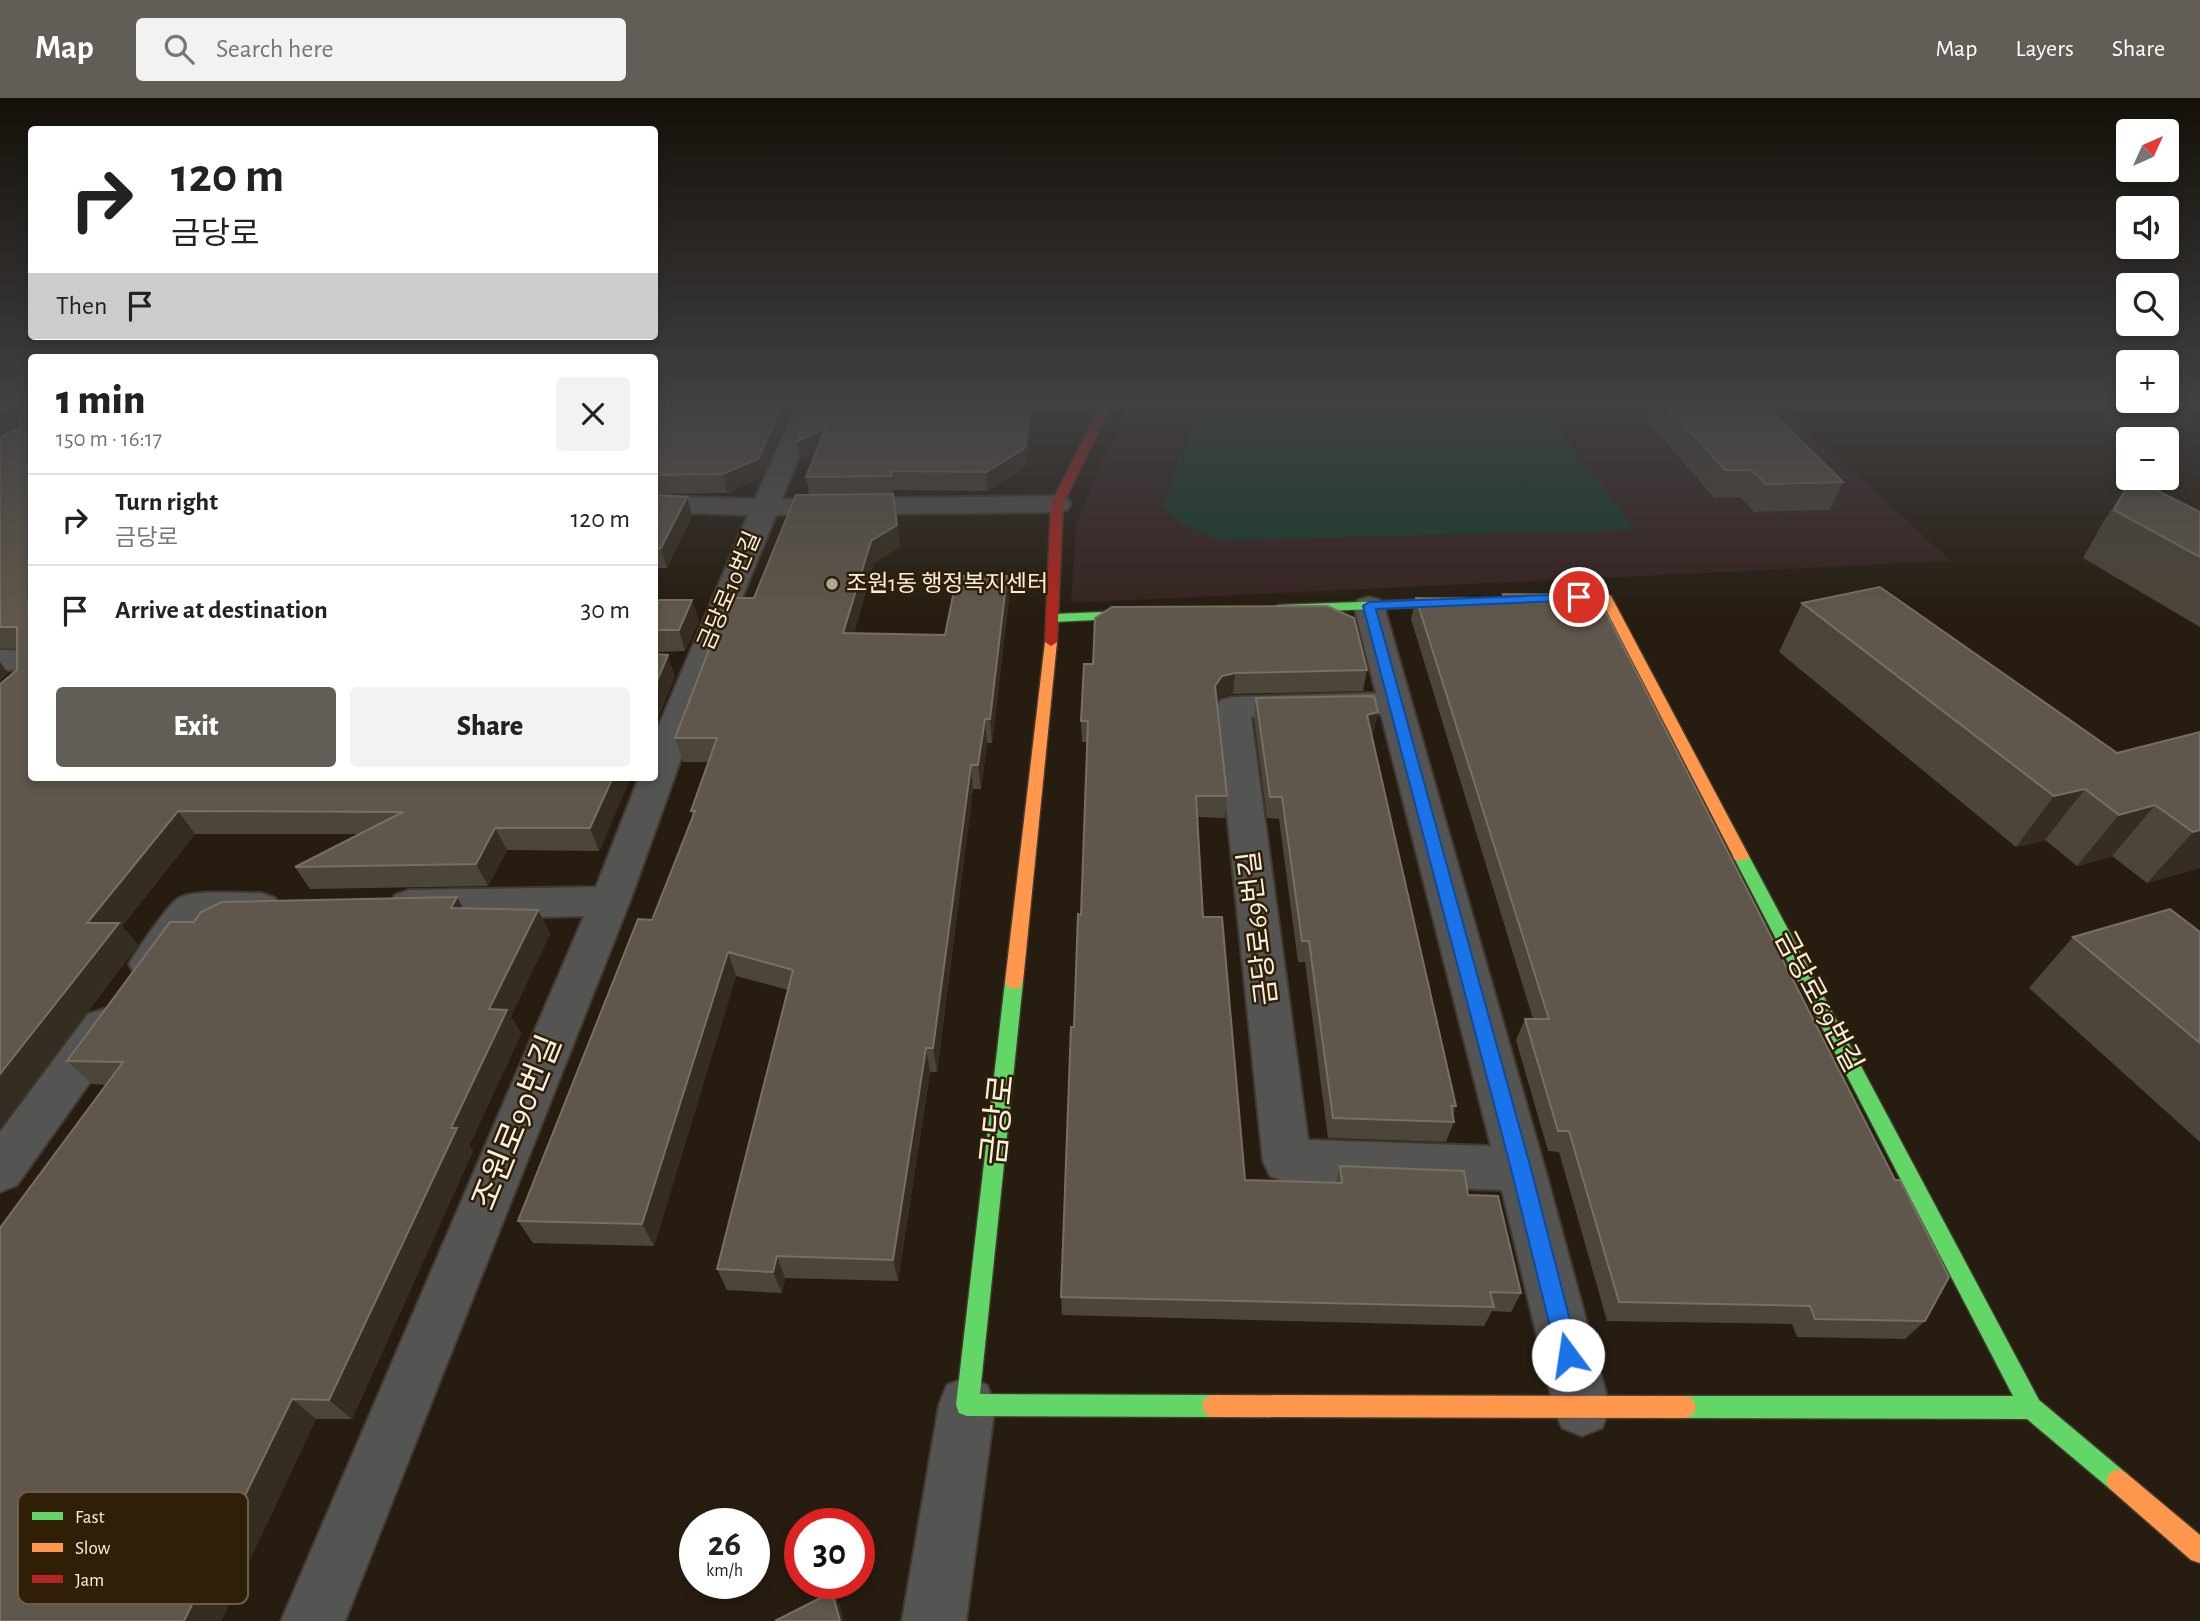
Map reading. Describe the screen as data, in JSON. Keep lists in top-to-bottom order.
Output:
{
  "streets": {
    "street": [
      "금당로10번길",
      "금당로69번길",
      "금당로",
      "조원로90번길"
    ]
  },
  "crossings": [
    ["금당로10번길", "조원로90번길"]
  ],
  "places": ["조원1동 행정복지센터"],
  "legend": ["Fast", "Slow", "Jam"],
  "north": "top right",
  "page": {
    "header": "Map",
    "search": "Search here",
    "nav": ["Map", "Layers", "Share"],
    "map_buttons": ["+", "−"],
    "turn": ["120 m", "금당로"],
    "then": "Then",
    "heading": ["1 min", "150 m · 16:17"],
    "list": [
      {
        "name": "Turn right",
        "note": "금당로",
        "value": "120 m"
      },
      {
        "name": "Arrive at destination",
        "value": "30 m"
      }
    ],
    "buttons": ["Exit", "Share"],
    "speed": "26 km/h",
    "limit": "30"
  }
}
